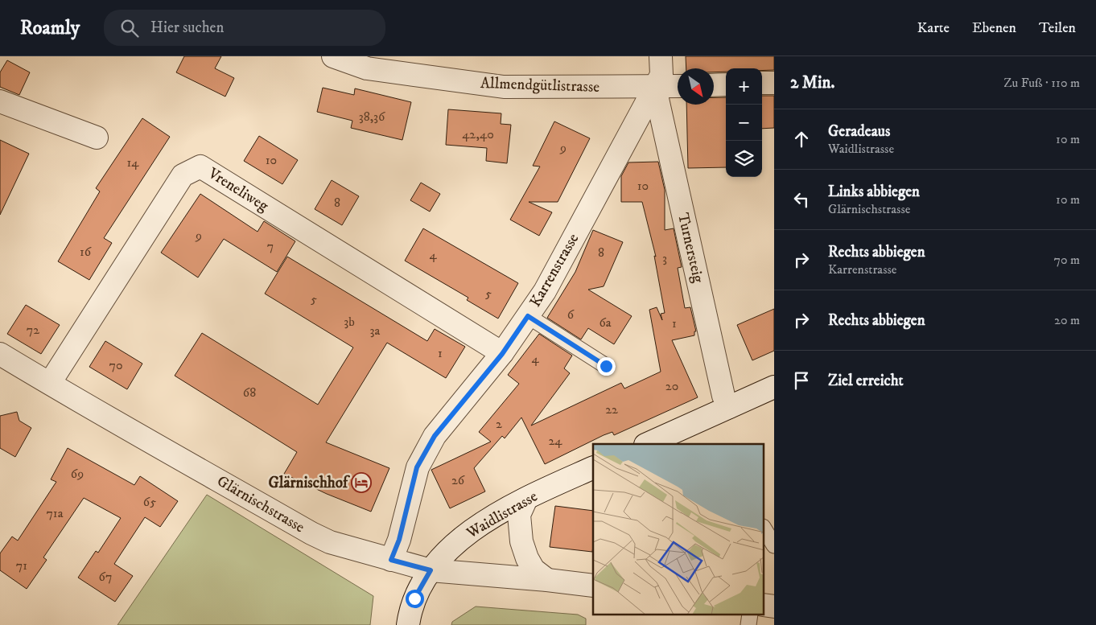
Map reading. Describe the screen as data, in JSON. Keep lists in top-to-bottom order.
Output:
{
  "streets": {
    "street": [
      "Allmendgütlistrasse",
      "Vreneliweg",
      "Turnersteig",
      "Karrenstrasse",
      "Glärnischstrasse",
      "Waidlistrasse"
    ]
  },
  "crossings": [
    ["Allmendgütlistrasse", "Turnersteig"],
    ["Allmendgütlistrasse", "Karrenstrasse"],
    ["Vreneliweg", "Karrenstrasse"],
    ["Vreneliweg", "Glärnischstrasse"],
    ["Turnersteig", "Karrenstrasse"],
    ["Karrenstrasse", "Glärnischstrasse"],
    ["Glärnischstrasse", "Waidlistrasse"]
  ],
  "places": {
    "hotel": ["Glärnischhof"]
  },
  "house_numbers": [
    "38,36",
    "42,40",
    "9",
    "10",
    "14",
    "10",
    "8",
    "9",
    "7",
    "16",
    "8",
    "4",
    "3",
    "5",
    "5",
    "6",
    "3b",
    "6a",
    "1",
    "72",
    "3a",
    "1",
    "4",
    "70",
    "20",
    "68",
    "22",
    "2",
    "24",
    "69",
    "26",
    "65",
    "71a",
    "71",
    "67"
  ],
  "north": "bottom right",
  "page": {
    "header": "Roamly",
    "search": "Hier suchen",
    "nav": ["Karte", "Ebenen", "Teilen"],
    "heading": ["2 Min.", "Zu Fuß · 110 m"],
    "map_buttons": ["+", "−"],
    "list": [
      ["Geradeaus", "Waidlistrasse", "10 m"],
      ["Links abbiegen", "Glärnischstrasse", "10 m"],
      ["Rechts abbiegen", "Karrenstrasse", "70 m"],
      ["Rechts abbiegen", "20 m"],
      "Ziel erreicht"
    ]
  }
}
